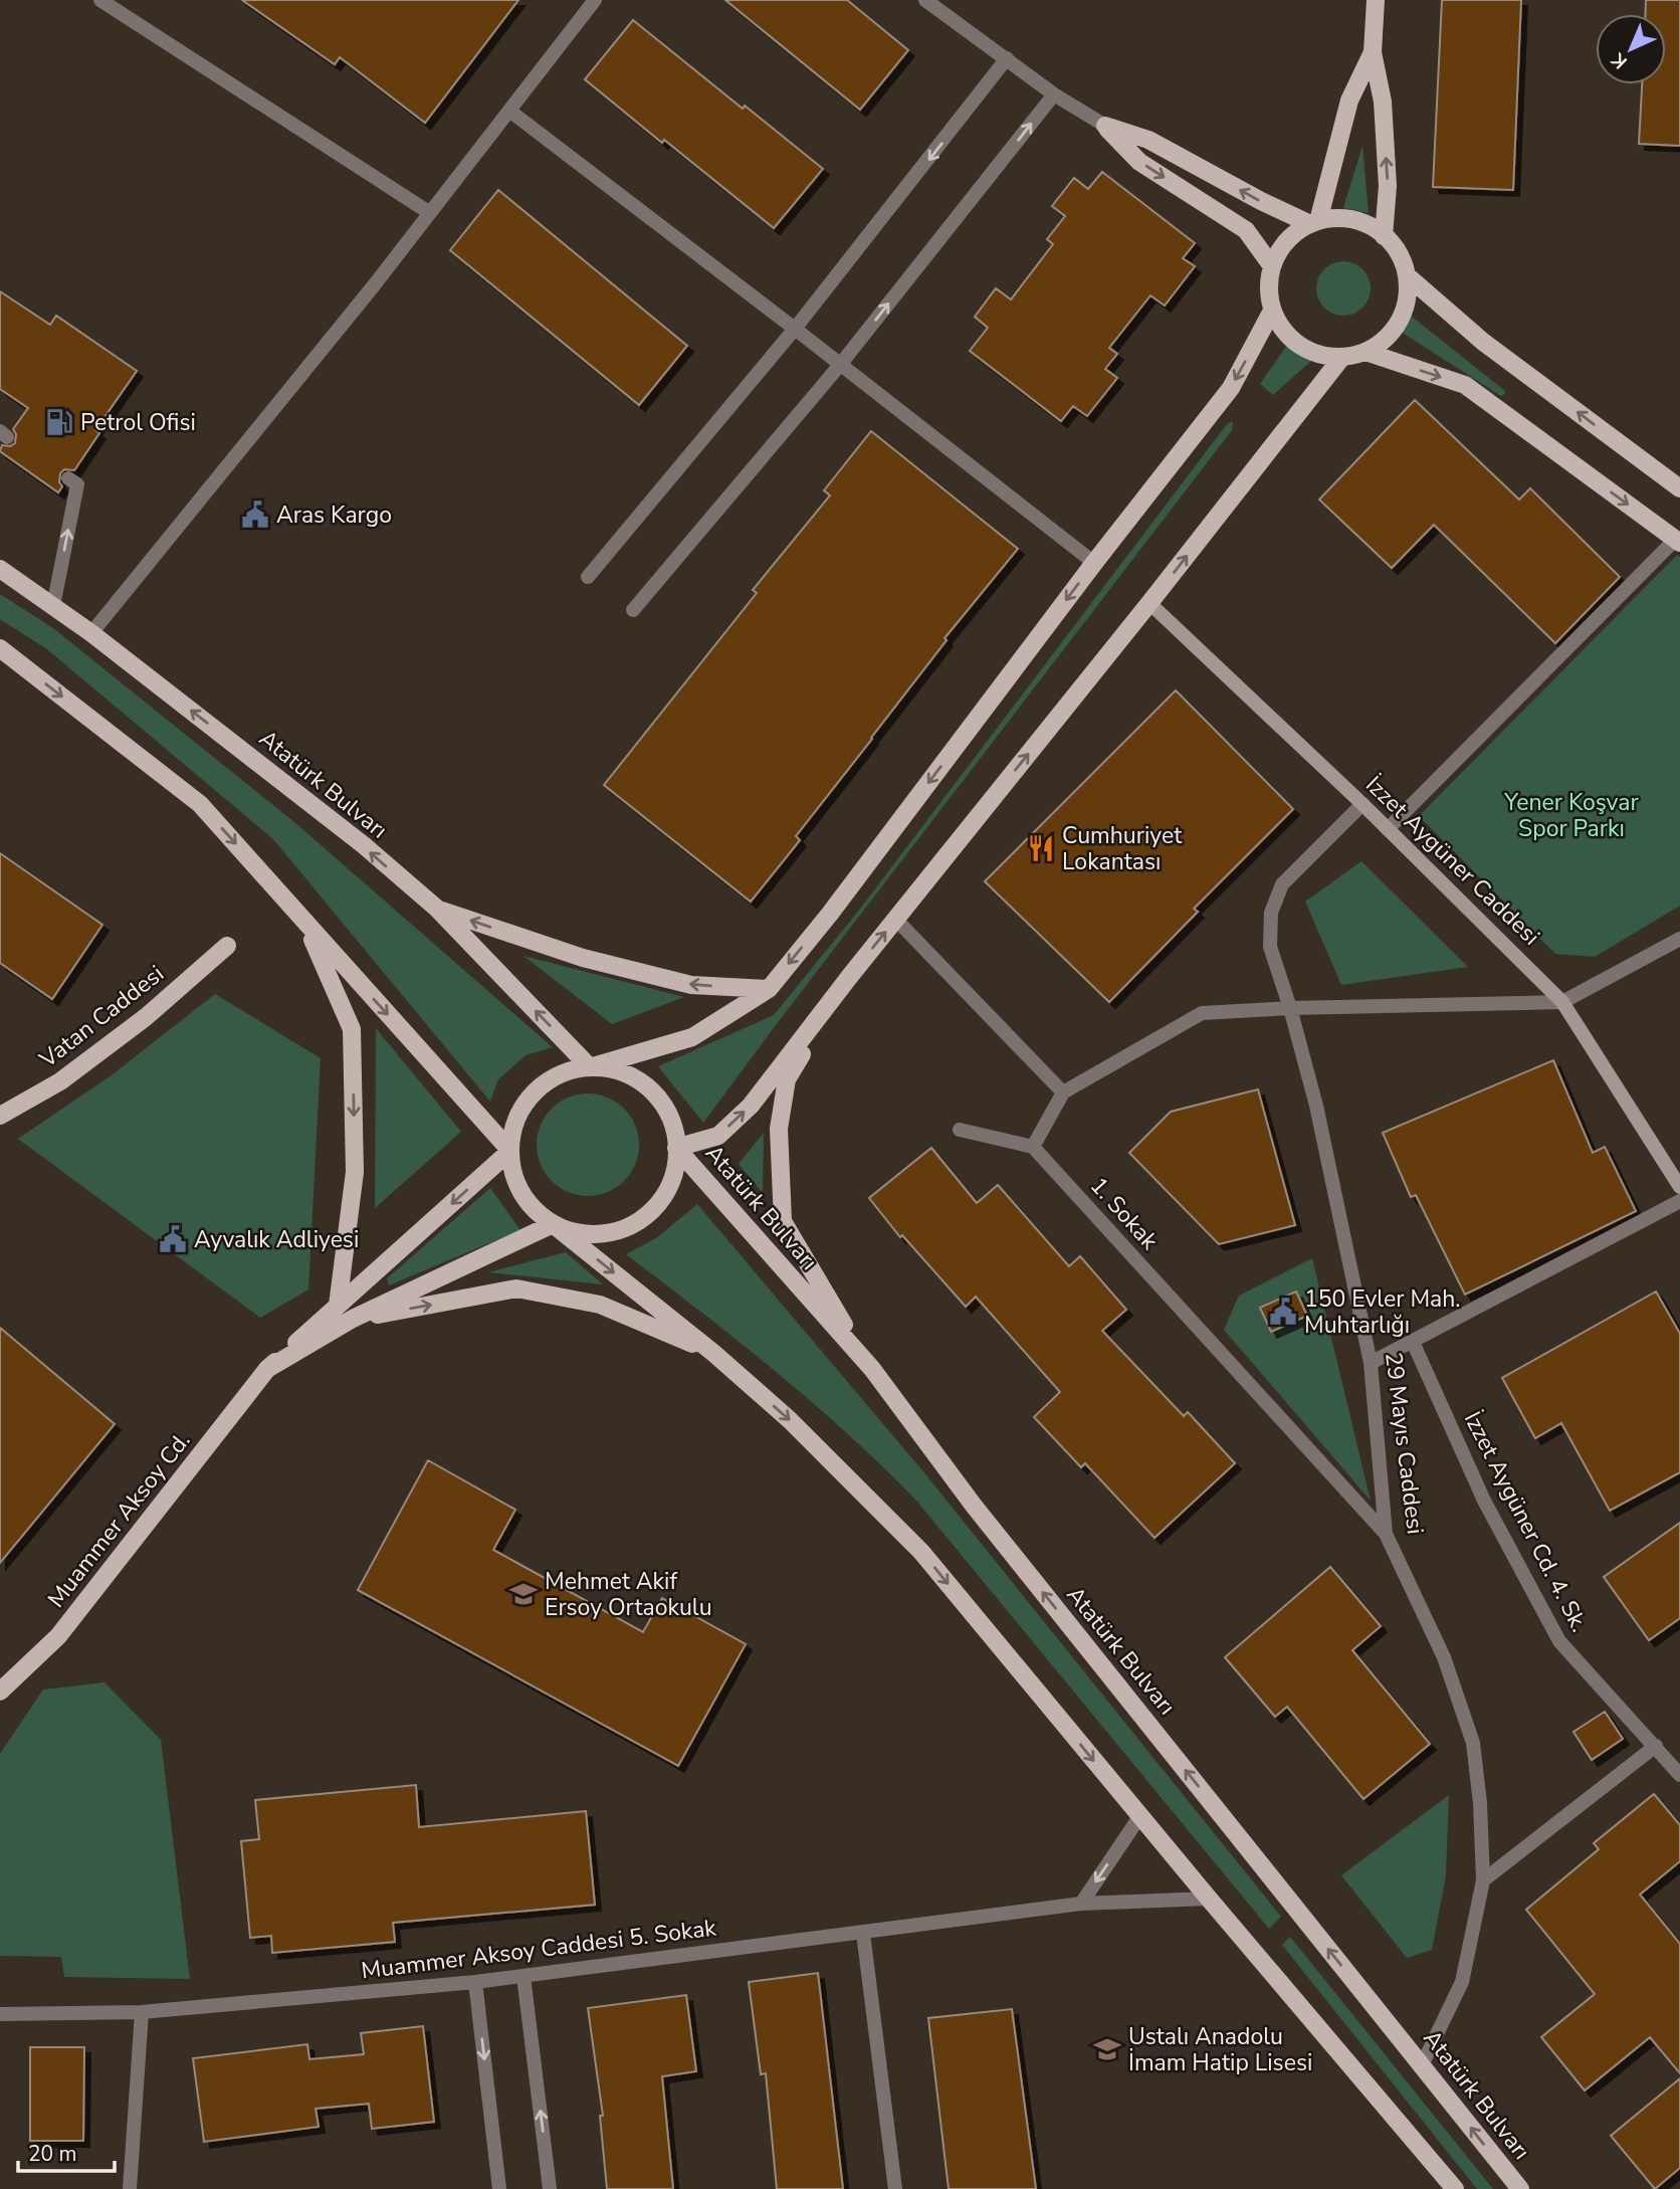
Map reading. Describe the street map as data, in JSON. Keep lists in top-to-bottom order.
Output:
{
  "streets": {
    "main road": ["Atatürk Bulvarı", "Vatan Caddesi", "Muammer Aksoy Cd."],
    "street": [
      "İzzet Aygüner Caddesi",
      "1. Sokak",
      "29 Mayıs Caddesi",
      "İzzet Aygüner Cd. 4. Sk.",
      "Muammer Aksoy Caddesi 5. Sokak"
    ]
  },
  "crossings": [
    ["Atatürk Bulvarı", "29 Mayıs Caddesi"],
    ["Atatürk Bulvarı", "Muammer Aksoy Caddesi 5. Sokak"],
    ["İzzet Aygüner Caddesi", "29 Mayıs Caddesi"],
    ["1. Sokak", "29 Mayıs Caddesi"]
  ],
  "parks": ["Yener Koşvar Spor Parkı"],
  "places": {
    "fuel station": ["Petrol Ofisi"],
    "public building": ["Aras Kargo", "Ayvalık Adliyesi", "150 Evler Mah. Muhtarlığı"],
    "restaurant": ["Cumhuriyet Lokantası"],
    "school or university": ["Mehmet Akif Ersoy Ortaokulu", "Ustalı Anadolu İmam Hatip Lisesi"]
  },
  "scale_bar": "20 m",
  "north": "bottom left"
}
